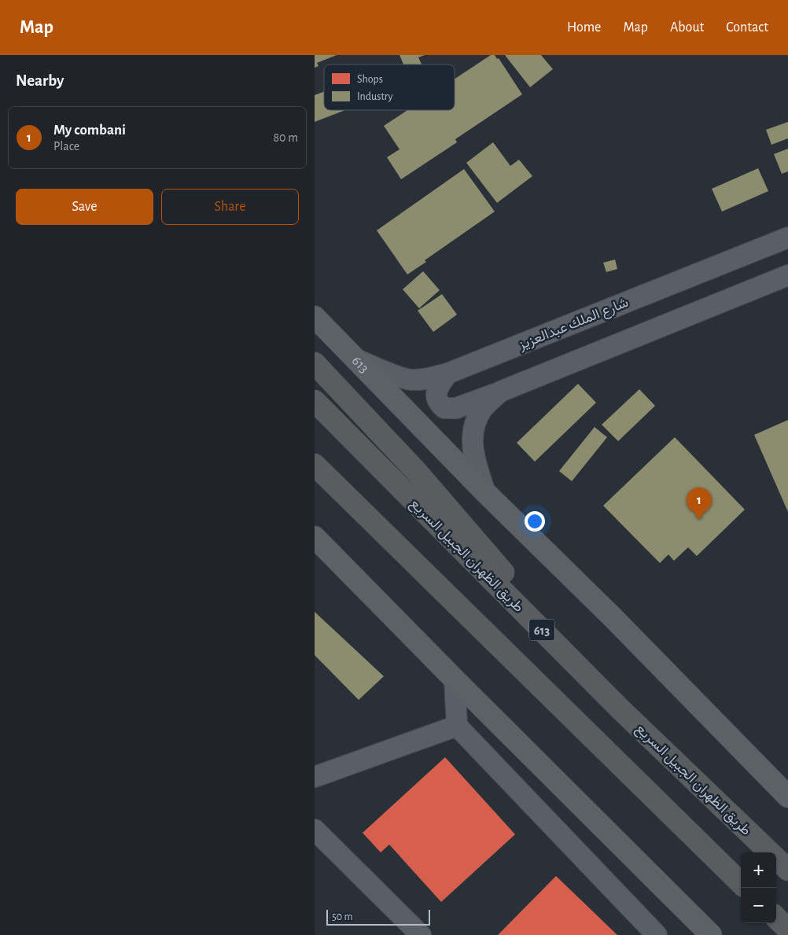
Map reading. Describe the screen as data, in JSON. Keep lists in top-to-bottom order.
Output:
{
  "streets": {
    "highway": ["613", "طريق الظهران الجبيل السريع"],
    "street": ["شارع الملك عبدالعزيز"]
  },
  "crossings": [
    ["شارع الملك عبدالعزيز", "613"]
  ],
  "legend": ["Shops", "Industry"],
  "scale_bar": "50 m",
  "page": {
    "header": "Map",
    "nav": [
      "Home",
      "Map",
      "About",
      "Contact"
    ],
    "heading": "Nearby",
    "list": [
      {
        "mark": "1",
        "name": "My combani",
        "note": "Place",
        "value": "80 m"
      }
    ],
    "buttons": ["Save", "Share"],
    "pins": "1",
    "map_buttons": ["+", "−"],
    "scale": "50 m"
  }
}
